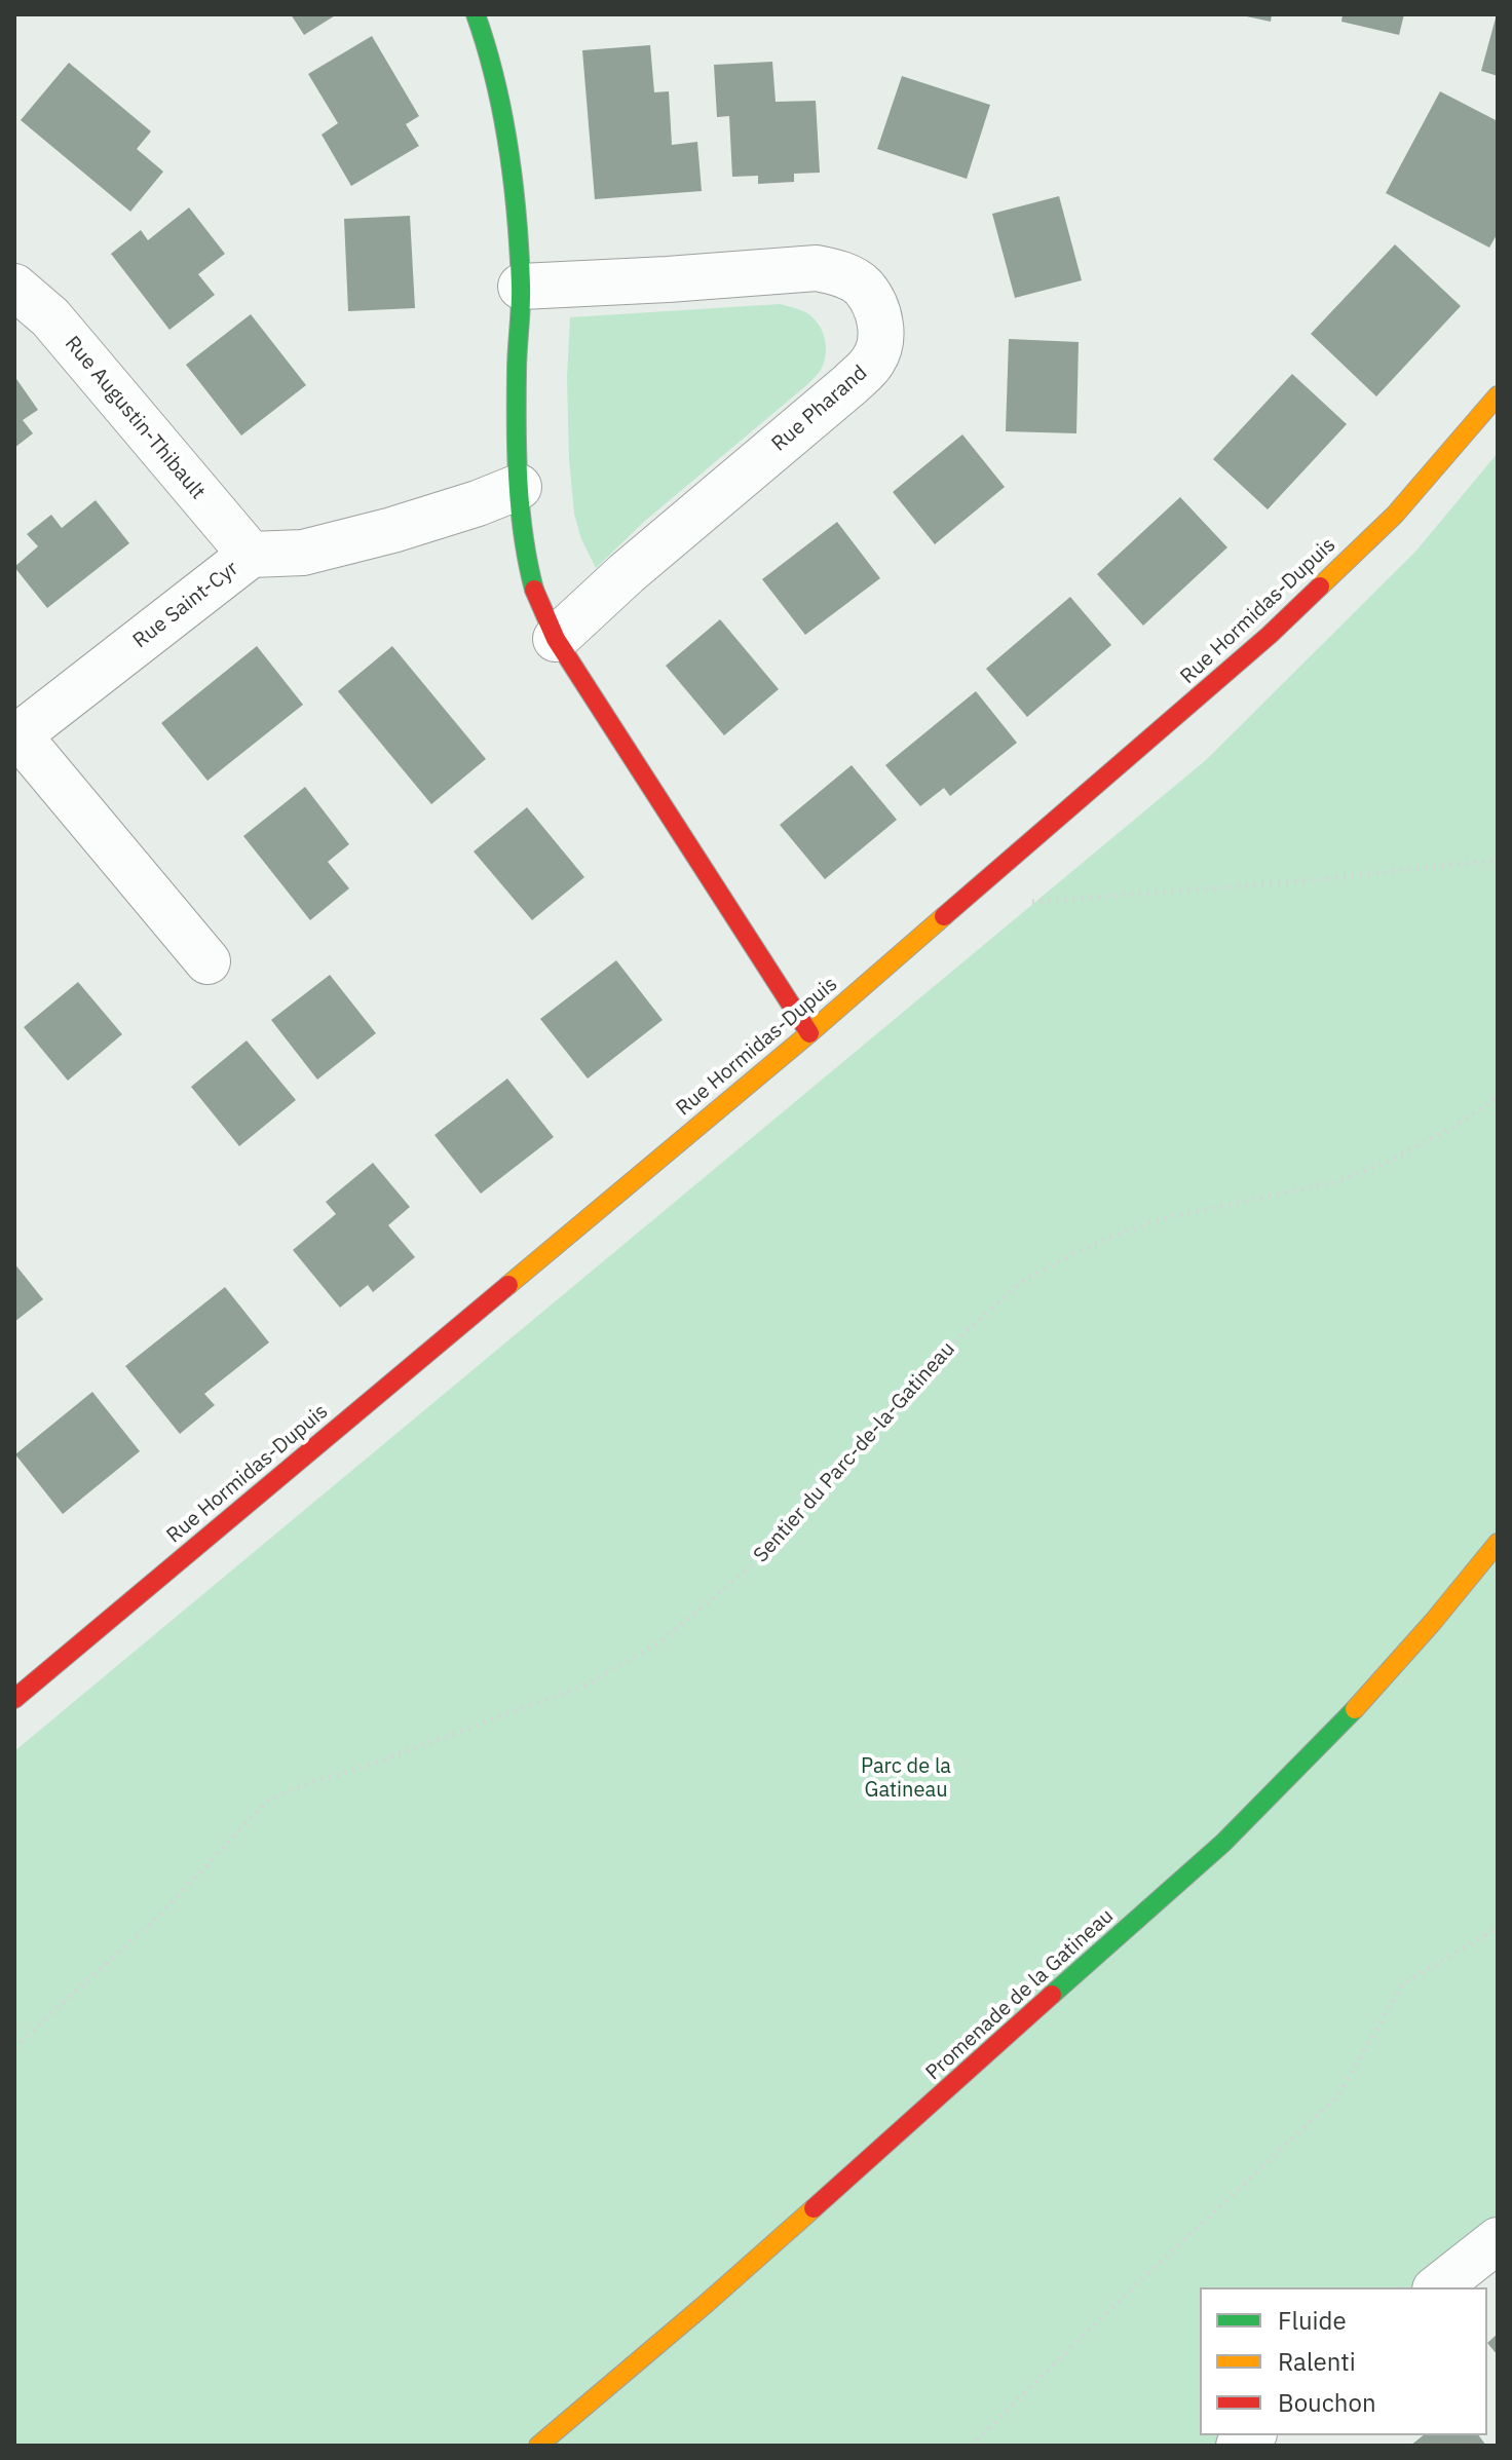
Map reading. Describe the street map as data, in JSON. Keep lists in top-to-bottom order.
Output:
{
  "streets": {
    "street": [
      "Rue Pharand",
      "Rue Augustin-Thibault",
      "Rue Saint-Cyr",
      "Rue Hormidas-Dupuis",
      "Promenade de la Gatineau"
    ],
    "path": ["Sentier du Parc-de-la-Gatineau"]
  },
  "crossings": [
    ["Rue Augustin-Thibault", "Rue Saint-Cyr"]
  ],
  "parks": ["Parc de la Gatineau"],
  "legend": ["Fluide", "Ralenti", "Bouchon"]
}
